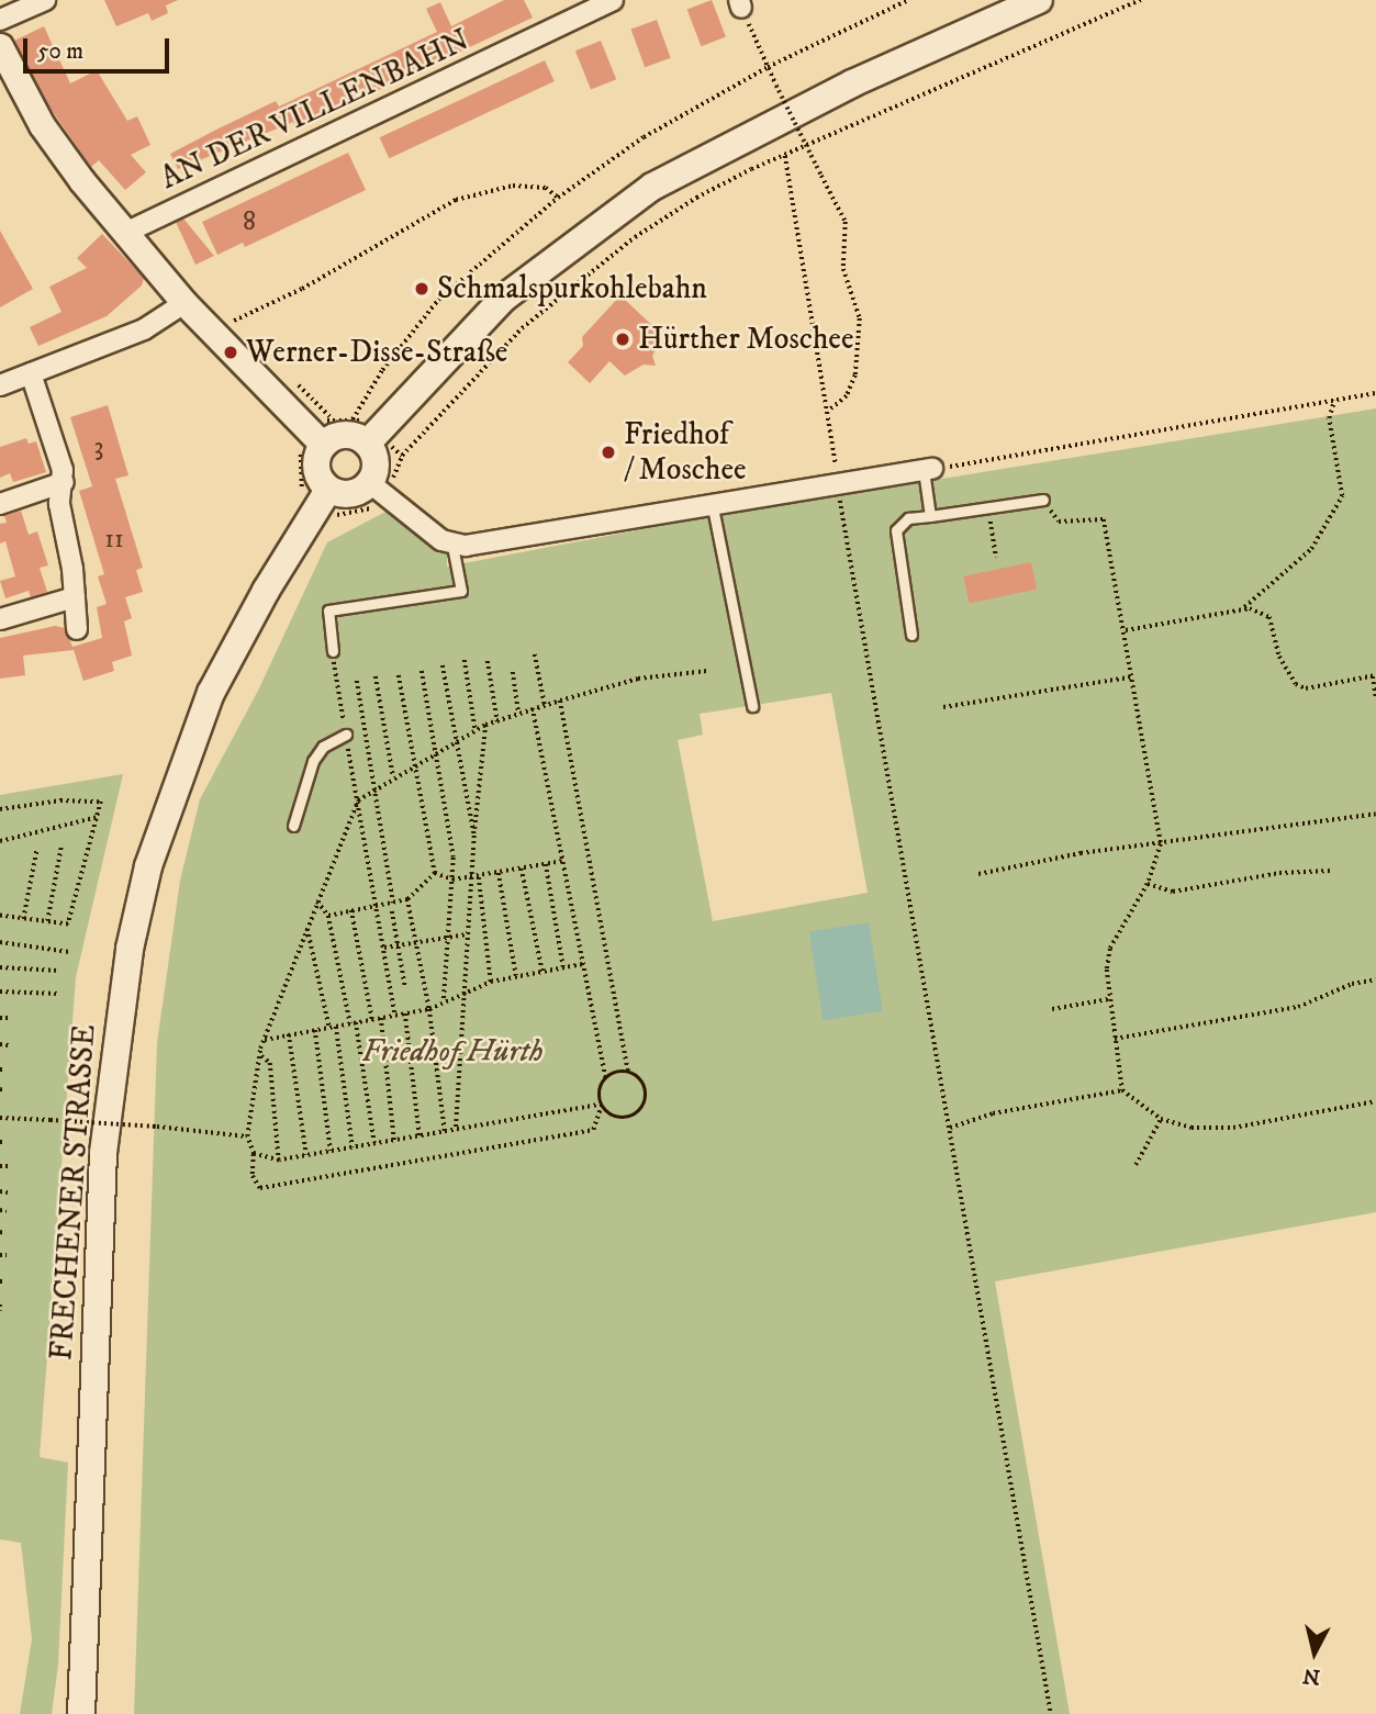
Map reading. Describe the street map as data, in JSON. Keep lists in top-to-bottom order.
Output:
{
  "streets": {
    "main road": ["FRECHENER STRASSE"],
    "street": ["AN DER VILLENBAHN"]
  },
  "parks": ["Friedhof Hürth"],
  "places": [
    "Schmalspurkohlebahn",
    "Hürther Moschee",
    "Werner-Disse-Straße",
    "Friedhof / Moschee"
  ],
  "house_numbers": ["8", "3", "11"],
  "scale_bar": "50 m",
  "north": "bottom"
}
